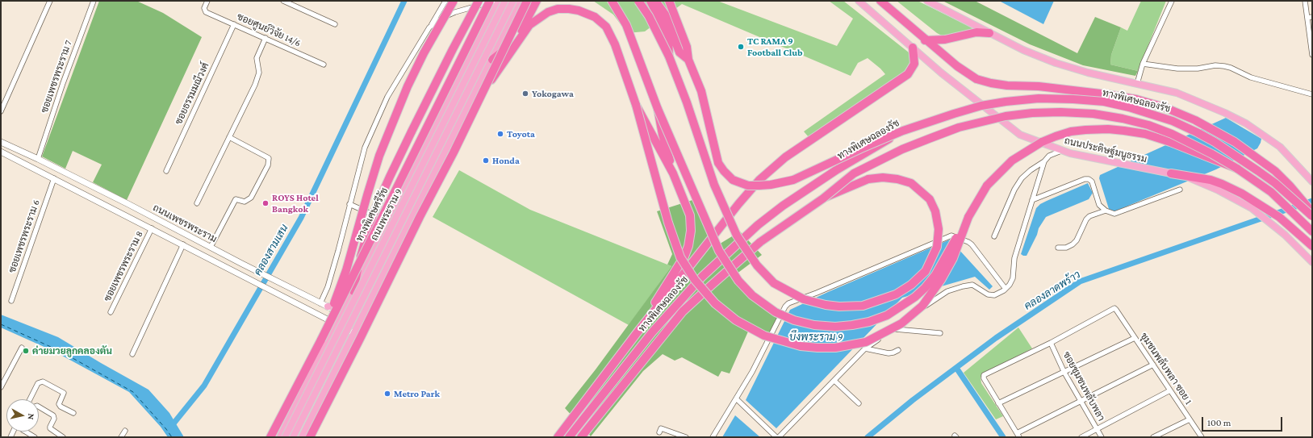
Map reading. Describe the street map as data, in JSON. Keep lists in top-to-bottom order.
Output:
{
  "streets": {
    "highway": ["ทางพิเศษฉลองรัช", "ทางพิเศษศรีรัช"],
    "main road": ["ถนนประดิษฐ์มนูธรรม", "ถนนพระราม 9"],
    "street": [
      "ซอยศูนย์วิจัย 14/6",
      "ซอยเพชรพระราม 7",
      "ซอยธรรมมณีวงศ์",
      "ถนนเพชรพระราม",
      "ซอยเพชรพระราม 6",
      "ซอยเพชรพระราม 8",
      "ชุมชนพลับพลา ซอย 1",
      "ซอยชุมชนพลับพลา"
    ]
  },
  "crossings": [
    ["ซอยศูนย์วิจัย 14/6", "ซอยธรรมมณีวงศ์"],
    ["ซอยเพชรพระราม 7", "ถนนเพชรพระราม"],
    ["ถนนพระราม 9", "ถนนเพชรพระราม"],
    ["ถนนเพชรพระราม", "ซอยเพชรพระราม 6"],
    ["ถนนเพชรพระราม", "ซอยเพชรพระราม 8"],
    ["ชุมชนพลับพลา ซอย 1", "ซอยชุมชนพลับพลา"]
  ],
  "water": ["คลองสามเสน", "คลองลาดพร้าว", "บึงพระราม 9"],
  "places": [
    "TC RAMA 9 Football Club",
    "Yokogawa",
    "Toyota",
    "Honda",
    "ROYS Hotel Bangkok",
    "ค่ายมวยลูกคลองตัน",
    "Metro Park"
  ],
  "scale_bar": "100 m",
  "north": "right"
}
